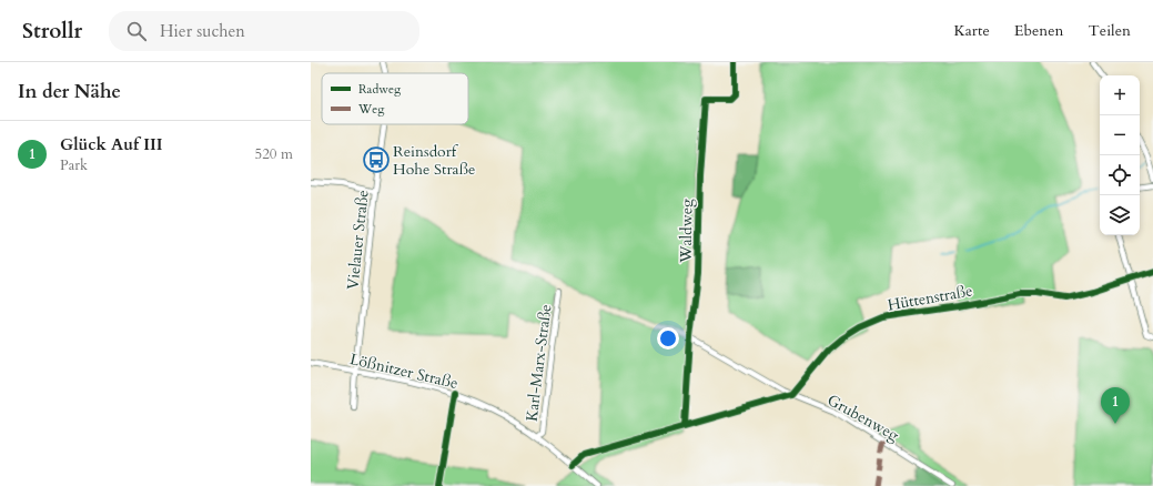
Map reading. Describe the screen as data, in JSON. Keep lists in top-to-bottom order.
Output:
{
  "streets": {
    "street": [
      "Waldweg",
      "Vielauer Straße",
      "Hüttenstraße",
      "Karl-Marx-Straße",
      "Lößnitzer Straße",
      "Grubenweg"
    ]
  },
  "crossings": [
    ["Waldweg", "Grubenweg"],
    ["Vielauer Straße", "Lößnitzer Straße"],
    ["Hüttenstraße", "Grubenweg"],
    ["Karl-Marx-Straße", "Lößnitzer Straße"]
  ],
  "places": {
    "bus stop": ["Reinsdorf Hohe Straße"]
  },
  "legend": ["Radweg", "Weg"],
  "page": {
    "header": "Strollr",
    "search": "Hier suchen",
    "nav": ["Karte", "Ebenen", "Teilen"],
    "heading": "In der Nähe",
    "map_buttons": ["+", "−"],
    "list": [
      {
        "mark": "1",
        "name": "Glück Auf III",
        "note": "Park",
        "value": "520 m"
      }
    ],
    "pins": "1"
  }
}
